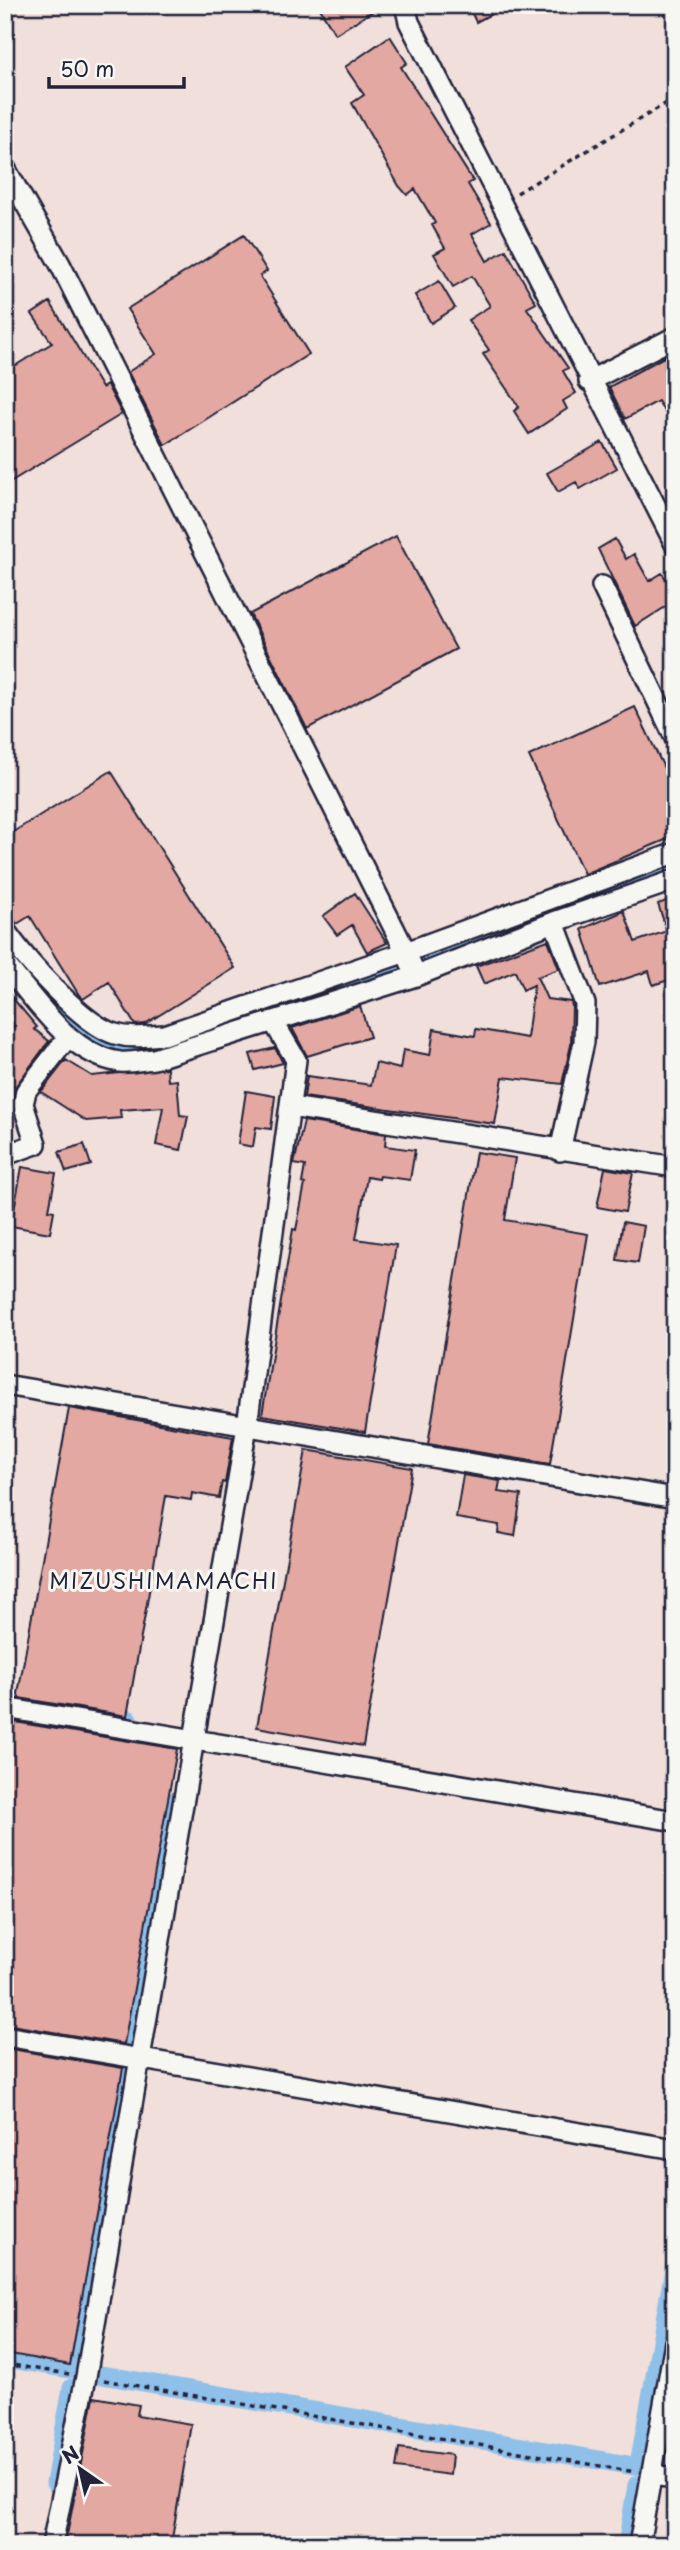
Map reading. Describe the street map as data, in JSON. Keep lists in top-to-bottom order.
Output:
{
  "districts": ["MIZUSHIMAMACHI"],
  "scale_bar": "50 m",
  "north": "top left"
}
